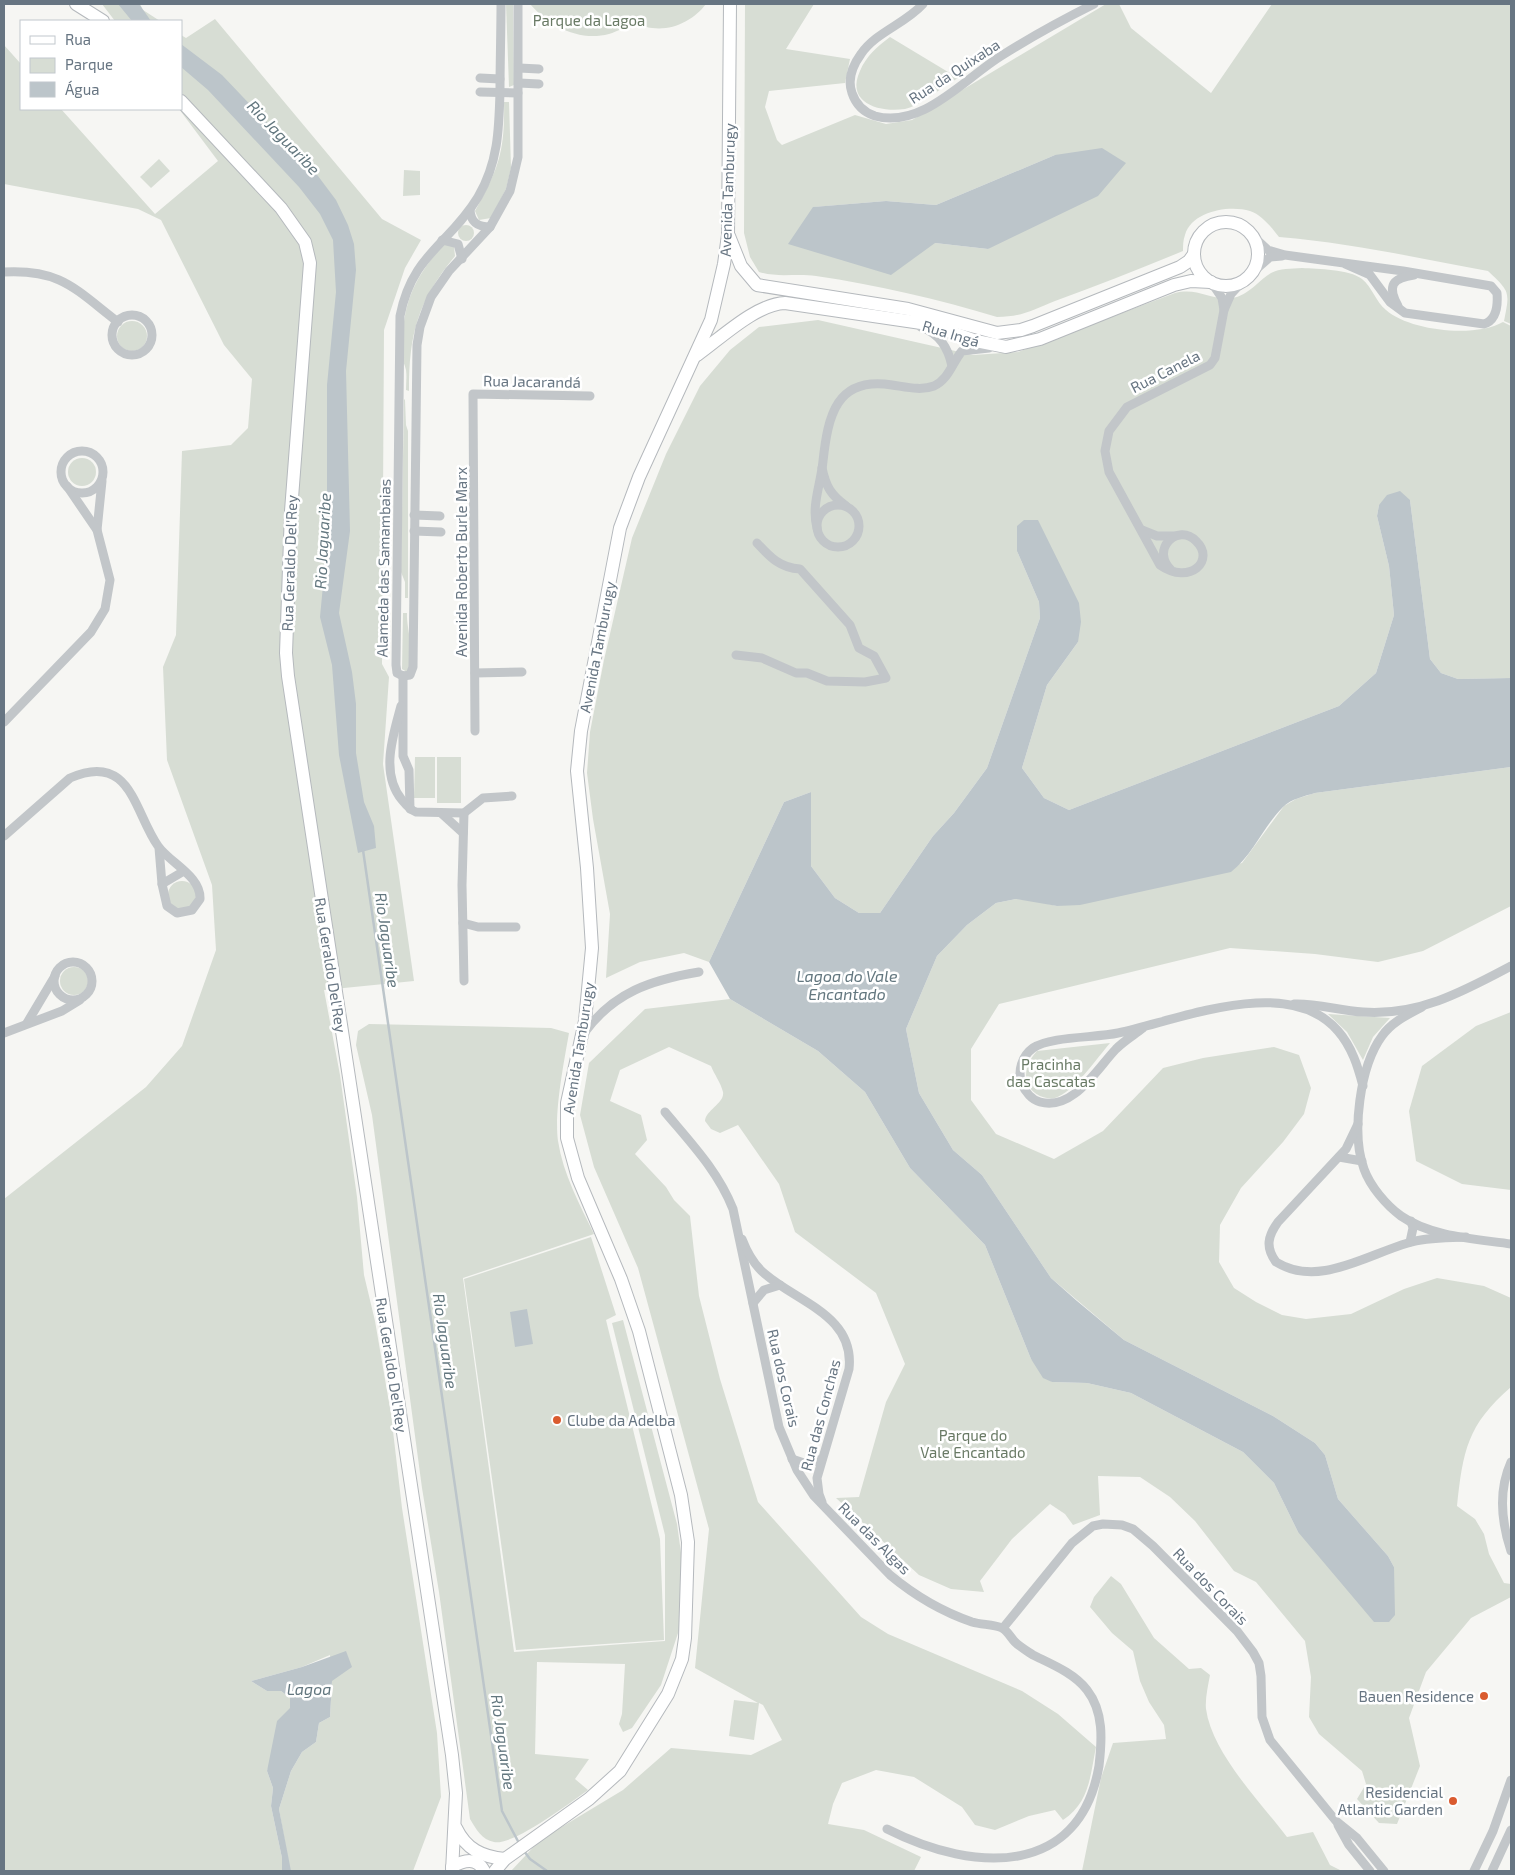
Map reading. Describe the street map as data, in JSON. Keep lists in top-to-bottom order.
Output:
{
  "streets": {
    "main road": ["Avenida Tamburugy", "Rua Ingá", "Rua Geraldo Del'Rey"],
    "street": [
      "Rua da Quixaba",
      "Rua Canela",
      "Rua Jacarandá",
      "Avenida Roberto Burle Marx",
      "Alameda das Samambaias",
      "Rua dos Corais",
      "Rua das Conchas",
      "Rua das Algas"
    ]
  },
  "crossings": [
    ["Avenida Tamburugy", "Rua Ingá"],
    ["Rua Ingá", "Rua Canela"],
    ["Rua Jacarandá", "Avenida Roberto Burle Marx"],
    ["Rua dos Corais", "Rua das Conchas"],
    ["Rua dos Corais", "Rua das Algas"],
    ["Rua das Conchas", "Rua das Algas"]
  ],
  "water": ["Rio Jaguaribe", "Lagoa do Vale Encantado", "Lagoa"],
  "parks": ["Parque da Lagoa", "Pracinha das Cascatas", "Parque do Vale Encantado"],
  "places": ["Clube da Adelba", "Bauen Residence", "Residencial Atlantic Garden"],
  "legend": ["Rua", "Parque", "Água"]
}
